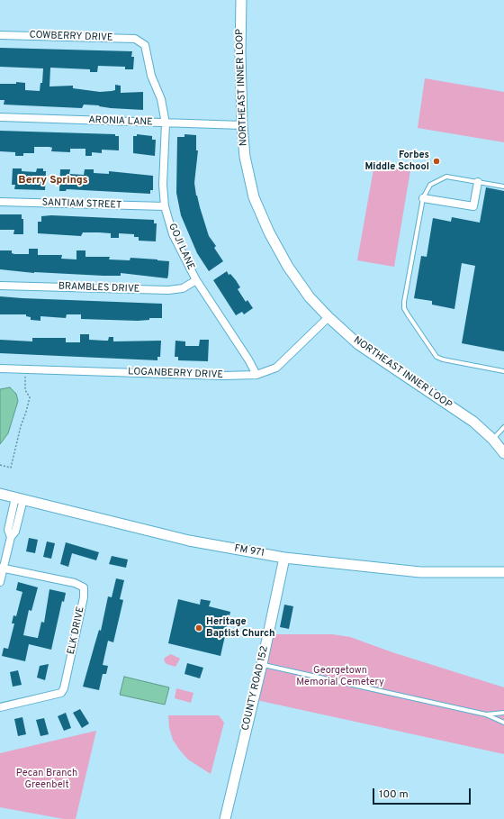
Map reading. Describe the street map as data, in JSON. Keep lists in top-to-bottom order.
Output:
{
  "streets": {
    "main road": ["NORTHEAST INNER LOOP", "FM 971", "COUNTY ROAD 152"],
    "street": [
      "COWBERRY DRIVE",
      "ARONIA LANE",
      "SANTIAM STREET",
      "GOJI LANE",
      "BRAMBLES DRIVE",
      "LOGANBERRY DRIVE",
      "ELK DRIVE"
    ]
  },
  "crossings": [
    ["COWBERRY DRIVE", "GOJI LANE"],
    ["NORTHEAST INNER LOOP", "ARONIA LANE"],
    ["NORTHEAST INNER LOOP", "LOGANBERRY DRIVE"],
    ["ARONIA LANE", "GOJI LANE"],
    ["SANTIAM STREET", "GOJI LANE"],
    ["GOJI LANE", "BRAMBLES DRIVE"],
    ["GOJI LANE", "LOGANBERRY DRIVE"],
    ["FM 971", "COUNTY ROAD 152"]
  ],
  "districts": ["Berry Springs"],
  "parks": ["Georgetown Memorial Cemetery", "Pecan Branch Greenbelt"],
  "places": ["Forbes Middle School", "Heritage Baptist Church"],
  "scale_bar": "100 m"
}
